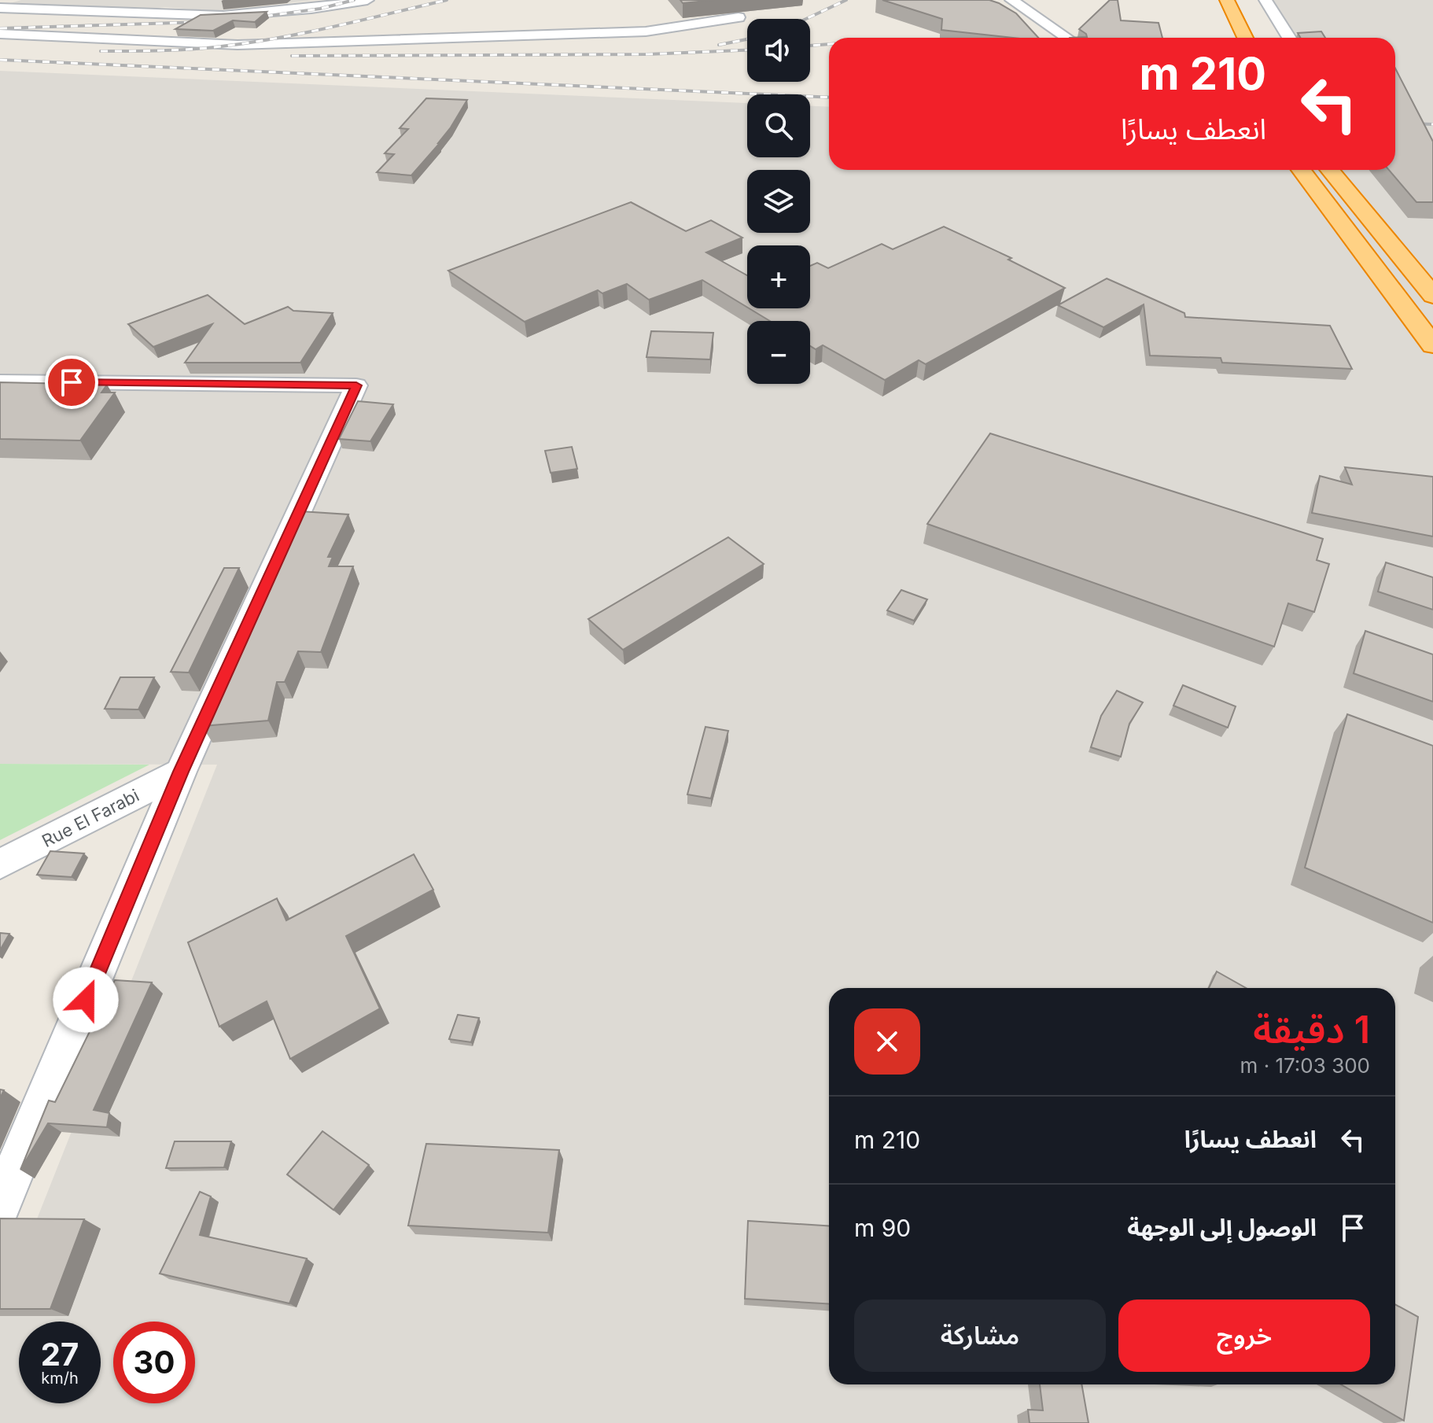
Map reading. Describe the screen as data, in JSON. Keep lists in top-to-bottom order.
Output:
{
  "streets": {
    "street": ["Rue El Farabi"]
  },
  "page": {
    "map_buttons": ["+", "−"],
    "turn": ["210 m", "انعطف يسارًا"],
    "heading": ["1 دقيقة", "300 m · 17:03"],
    "list": [
      {
        "name": "انعطف يسارًا",
        "value": "210 m"
      },
      {
        "name": "الوصول إلى الوجهة",
        "value": "90 m"
      }
    ],
    "buttons": ["خروج", "مشاركة"],
    "speed": "27 km/h",
    "limit": "30"
  }
}
